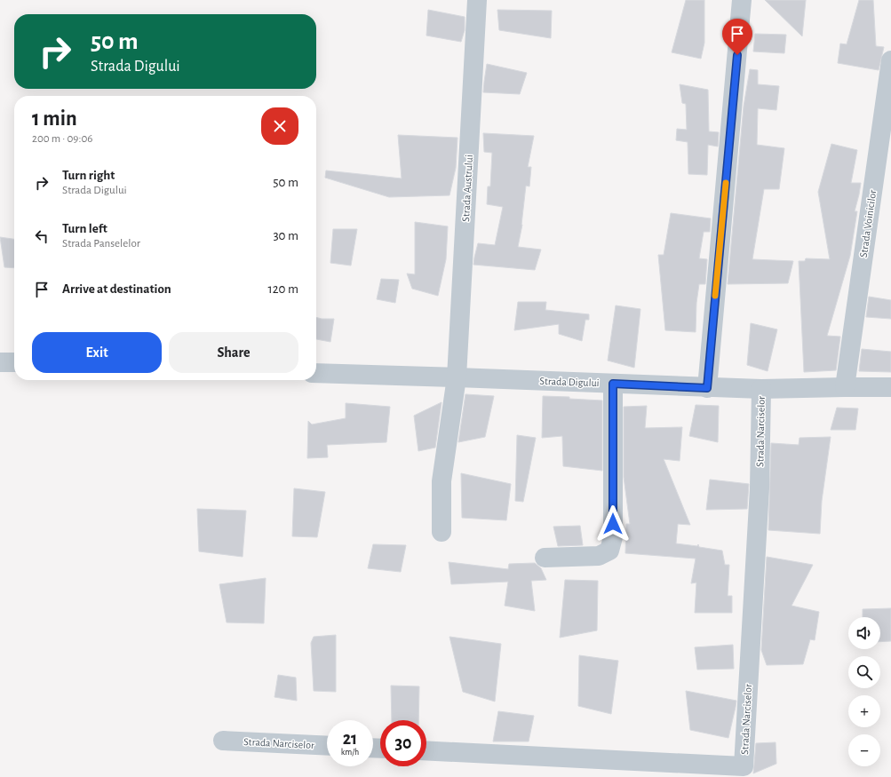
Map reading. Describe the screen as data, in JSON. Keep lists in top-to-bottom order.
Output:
{
  "streets": {
    "street": [
      "Strada Austrului",
      "Strada Voinicilor",
      "Strada Digului",
      "Strada Narciselor"
    ]
  },
  "crossings": [
    ["Strada Austrului", "Strada Digului"],
    ["Strada Voinicilor", "Strada Digului"],
    ["Strada Digului", "Strada Narciselor"]
  ],
  "page": {
    "turn": ["50 m", "Strada Digului"],
    "heading": ["1 min", "200 m · 09:06"],
    "list": [
      {
        "name": "Turn right",
        "note": "Strada Digului",
        "value": "50 m"
      },
      {
        "name": "Turn left",
        "note": "Strada Panselelor",
        "value": "30 m"
      },
      {
        "name": "Arrive at destination",
        "value": "120 m"
      }
    ],
    "buttons": ["Exit", "Share"],
    "map_buttons": ["+", "−"],
    "speed": "21 km/h",
    "limit": "30"
  }
}
